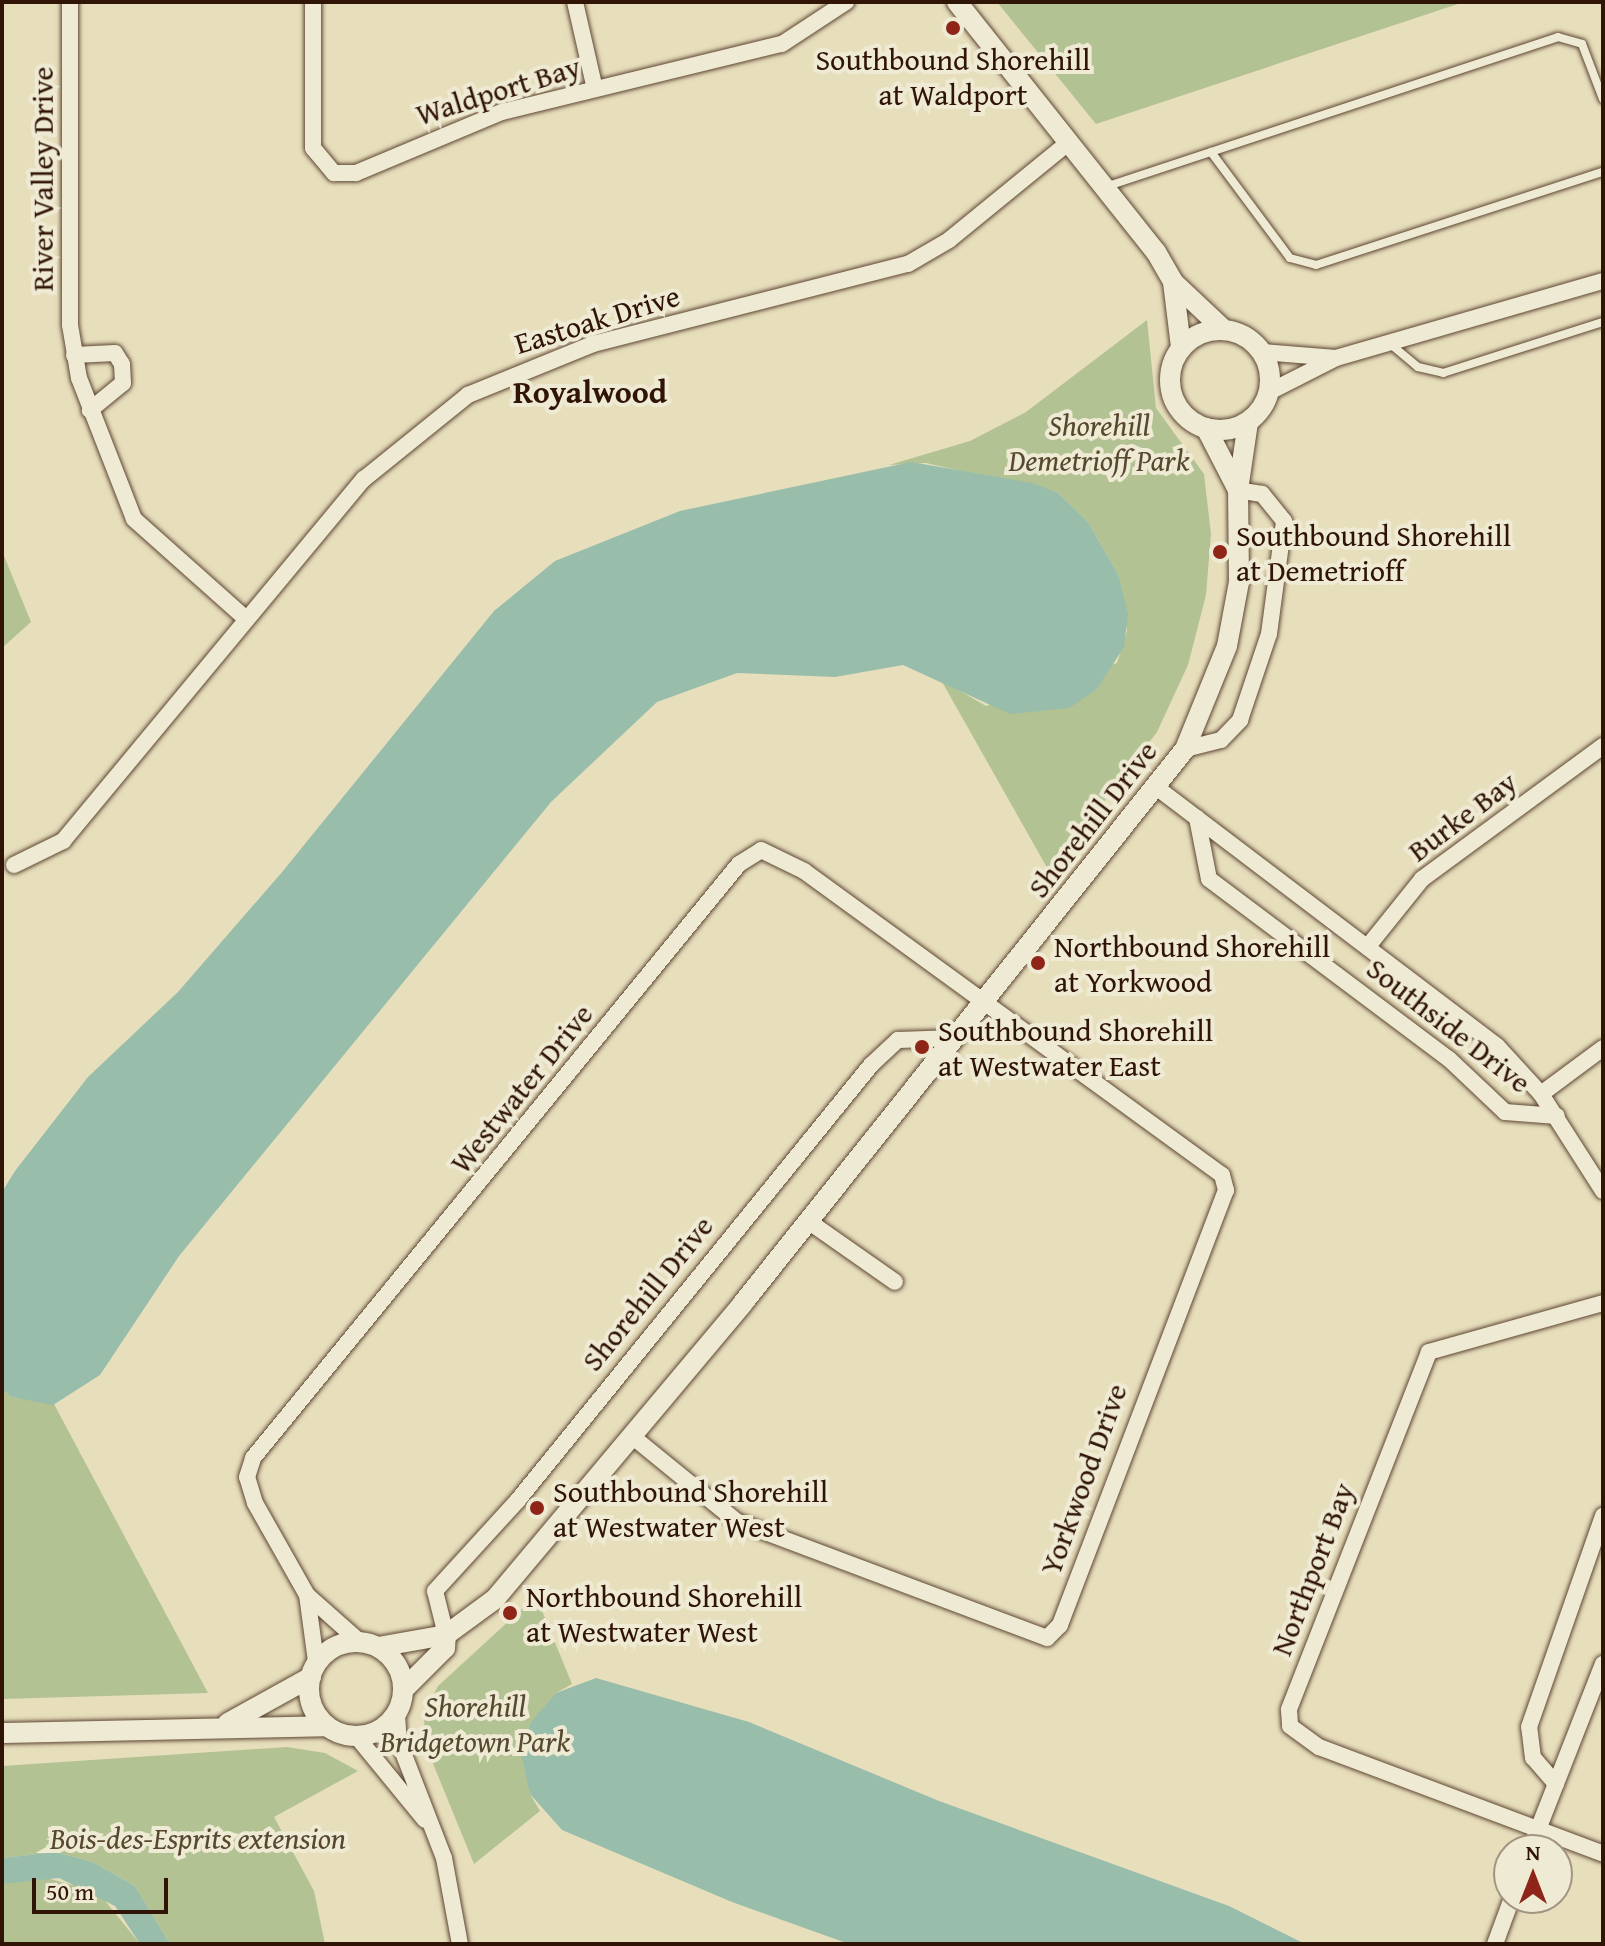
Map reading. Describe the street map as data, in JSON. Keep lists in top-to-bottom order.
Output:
{
  "streets": {
    "street": [
      "Waldport Bay",
      "River Valley Drive",
      "Eastoak Drive",
      "Burke Bay",
      "Shorehill Drive",
      "Southside Drive",
      "Westwater Drive",
      "Yorkwood Drive",
      "Northport Bay"
    ]
  },
  "crossings": [
    ["River Valley Drive", "Eastoak Drive"],
    ["Eastoak Drive", "Shorehill Drive"],
    ["Burke Bay", "Southside Drive"],
    ["Shorehill Drive", "Southside Drive"],
    ["Shorehill Drive", "Westwater Drive"],
    ["Shorehill Drive", "Yorkwood Drive"],
    ["Westwater Drive", "Yorkwood Drive"]
  ],
  "districts": ["Royalwood"],
  "parks": ["Shorehill Demetrioff Park", "Shorehill Bridgetown Park", "Bois-des-Esprits extension"],
  "places": [
    "Southbound Shorehill at Waldport",
    "Southbound Shorehill at Demetrioff",
    "Northbound Shorehill at Yorkwood",
    "Southbound Shorehill at Westwater East",
    "Southbound Shorehill at Westwater West",
    "Northbound Shorehill at Westwater West"
  ],
  "scale_bar": "50 m",
  "north": "top"
}
